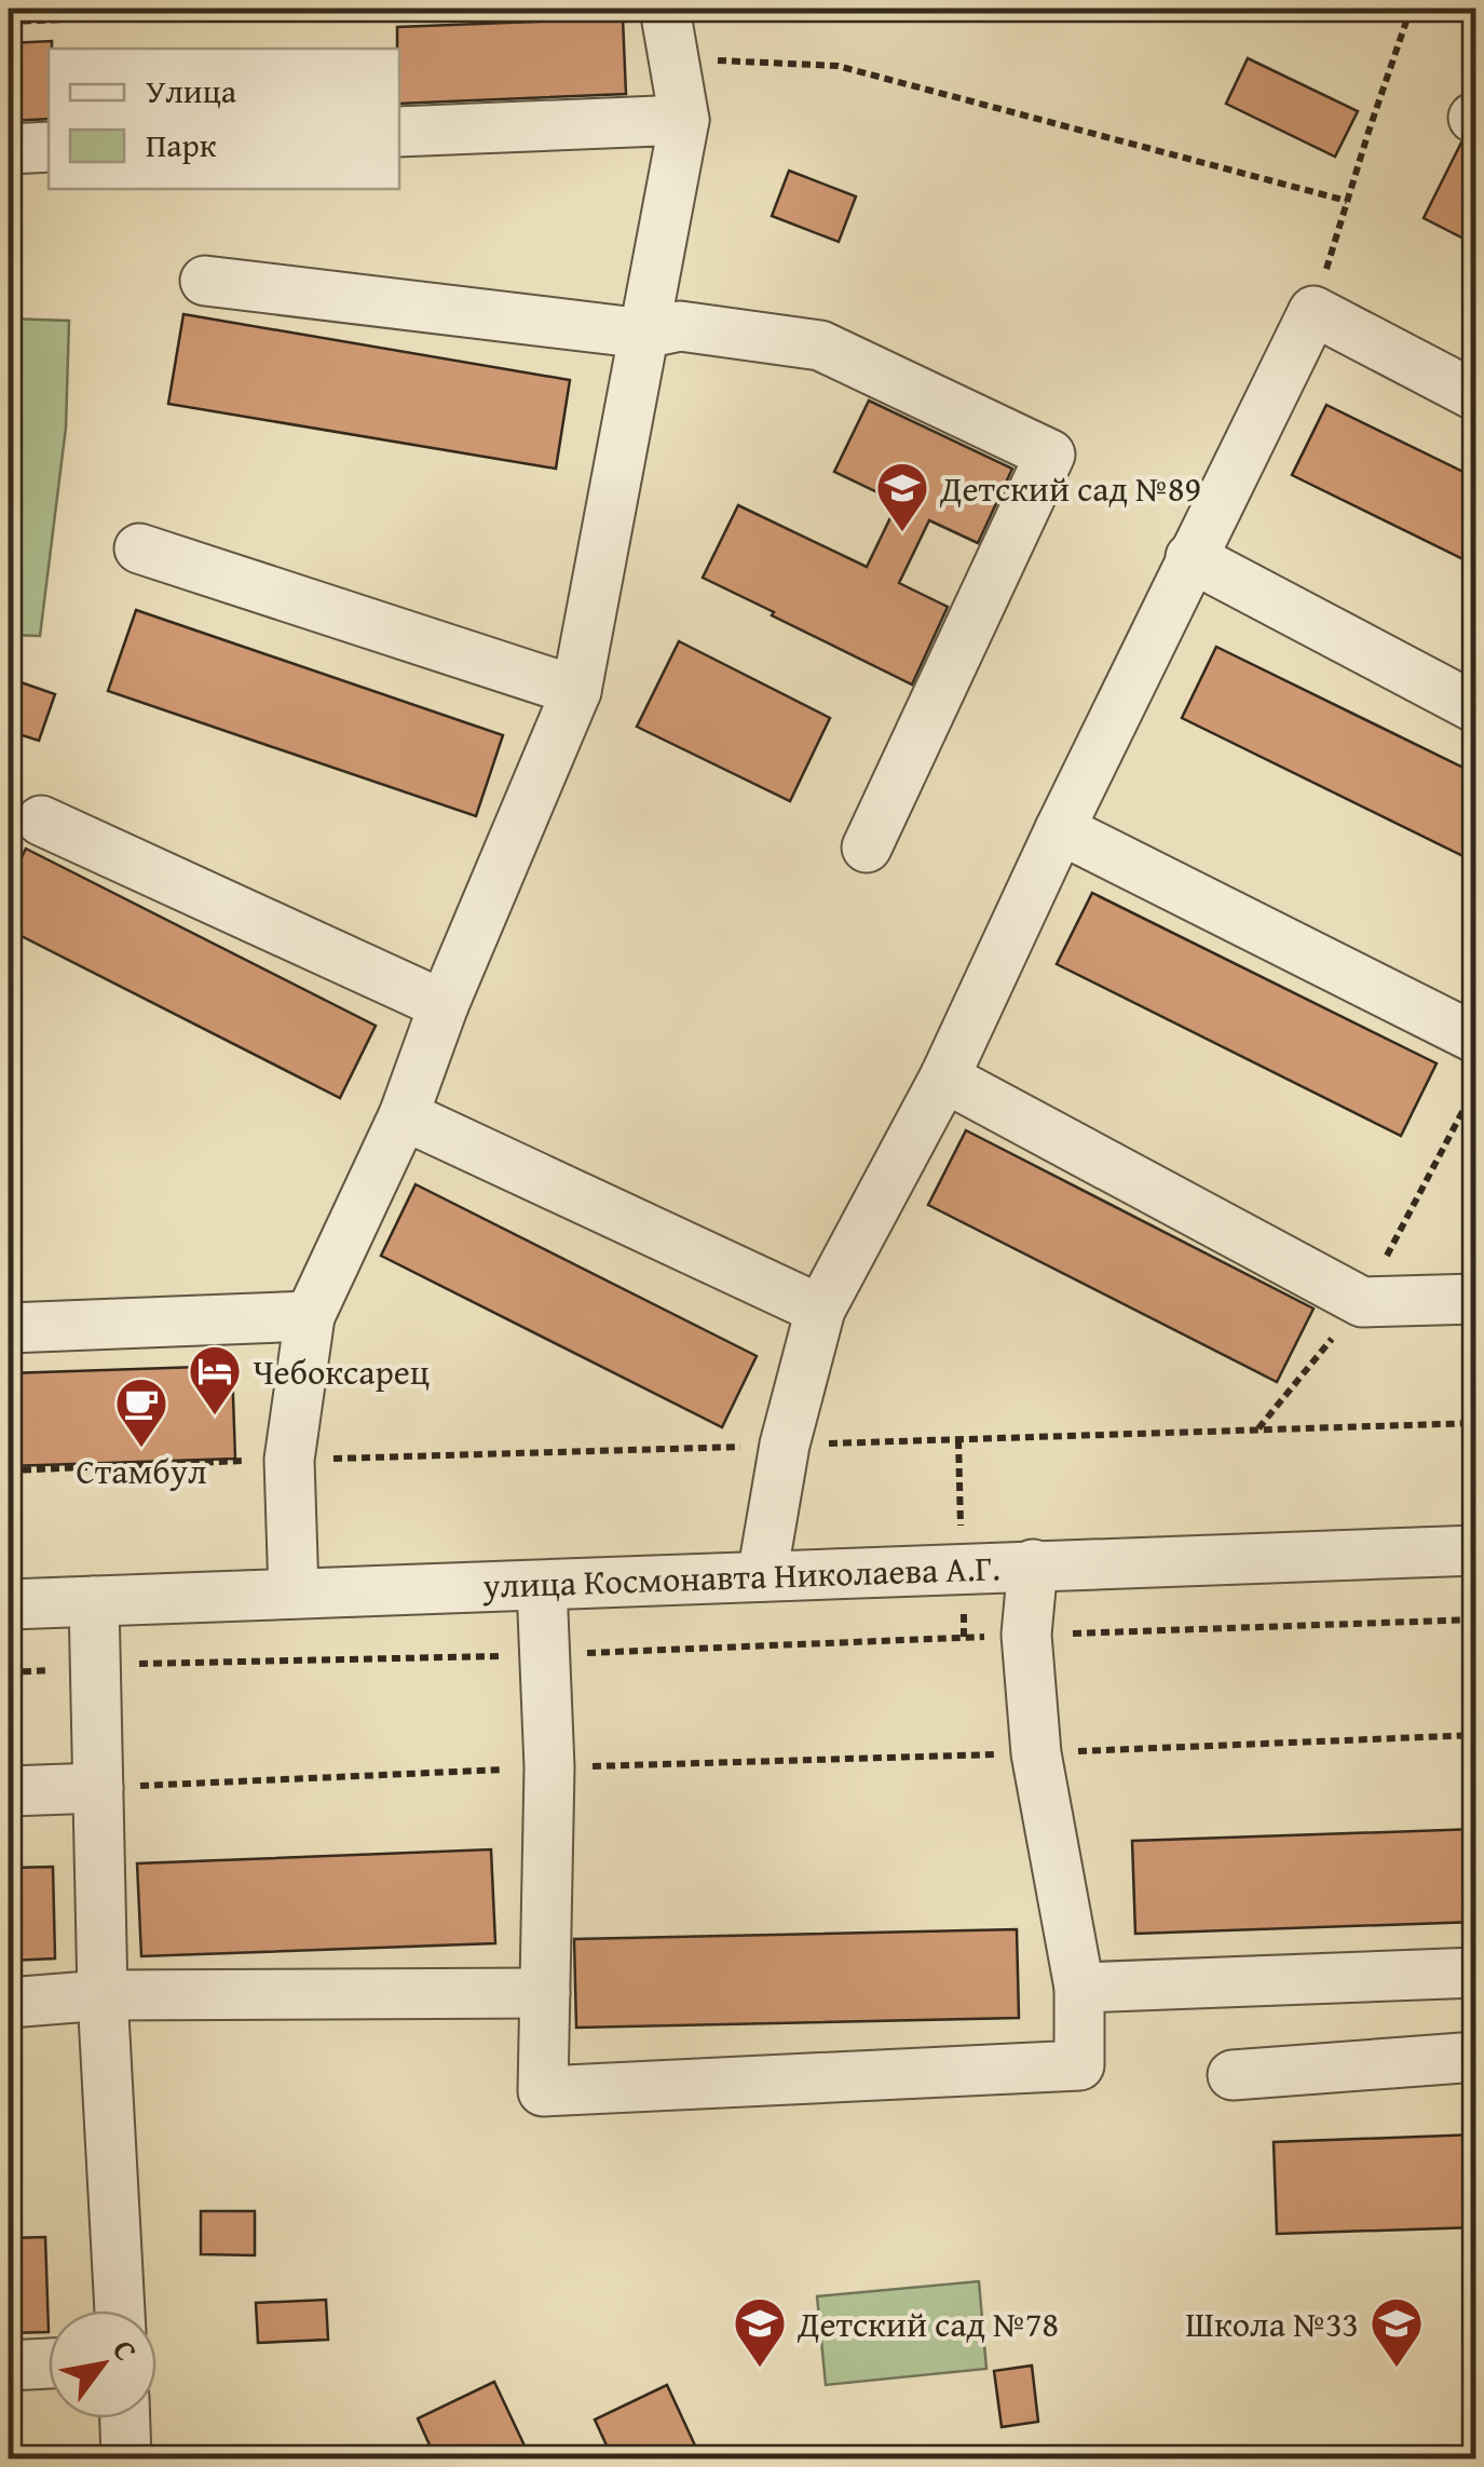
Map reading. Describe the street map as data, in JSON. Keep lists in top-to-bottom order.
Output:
{
  "streets": {
    "street": ["улица Космонавта Николаева А.Г."]
  },
  "places": {
    "school or university": ["Детский сад №89", "Детский сад №78", "Школа №33"],
    "hotel": ["Чебоксарец"],
    "cafe": ["Стамбул"]
  },
  "legend": ["Улица", "Парк"],
  "north": "top right"
}
